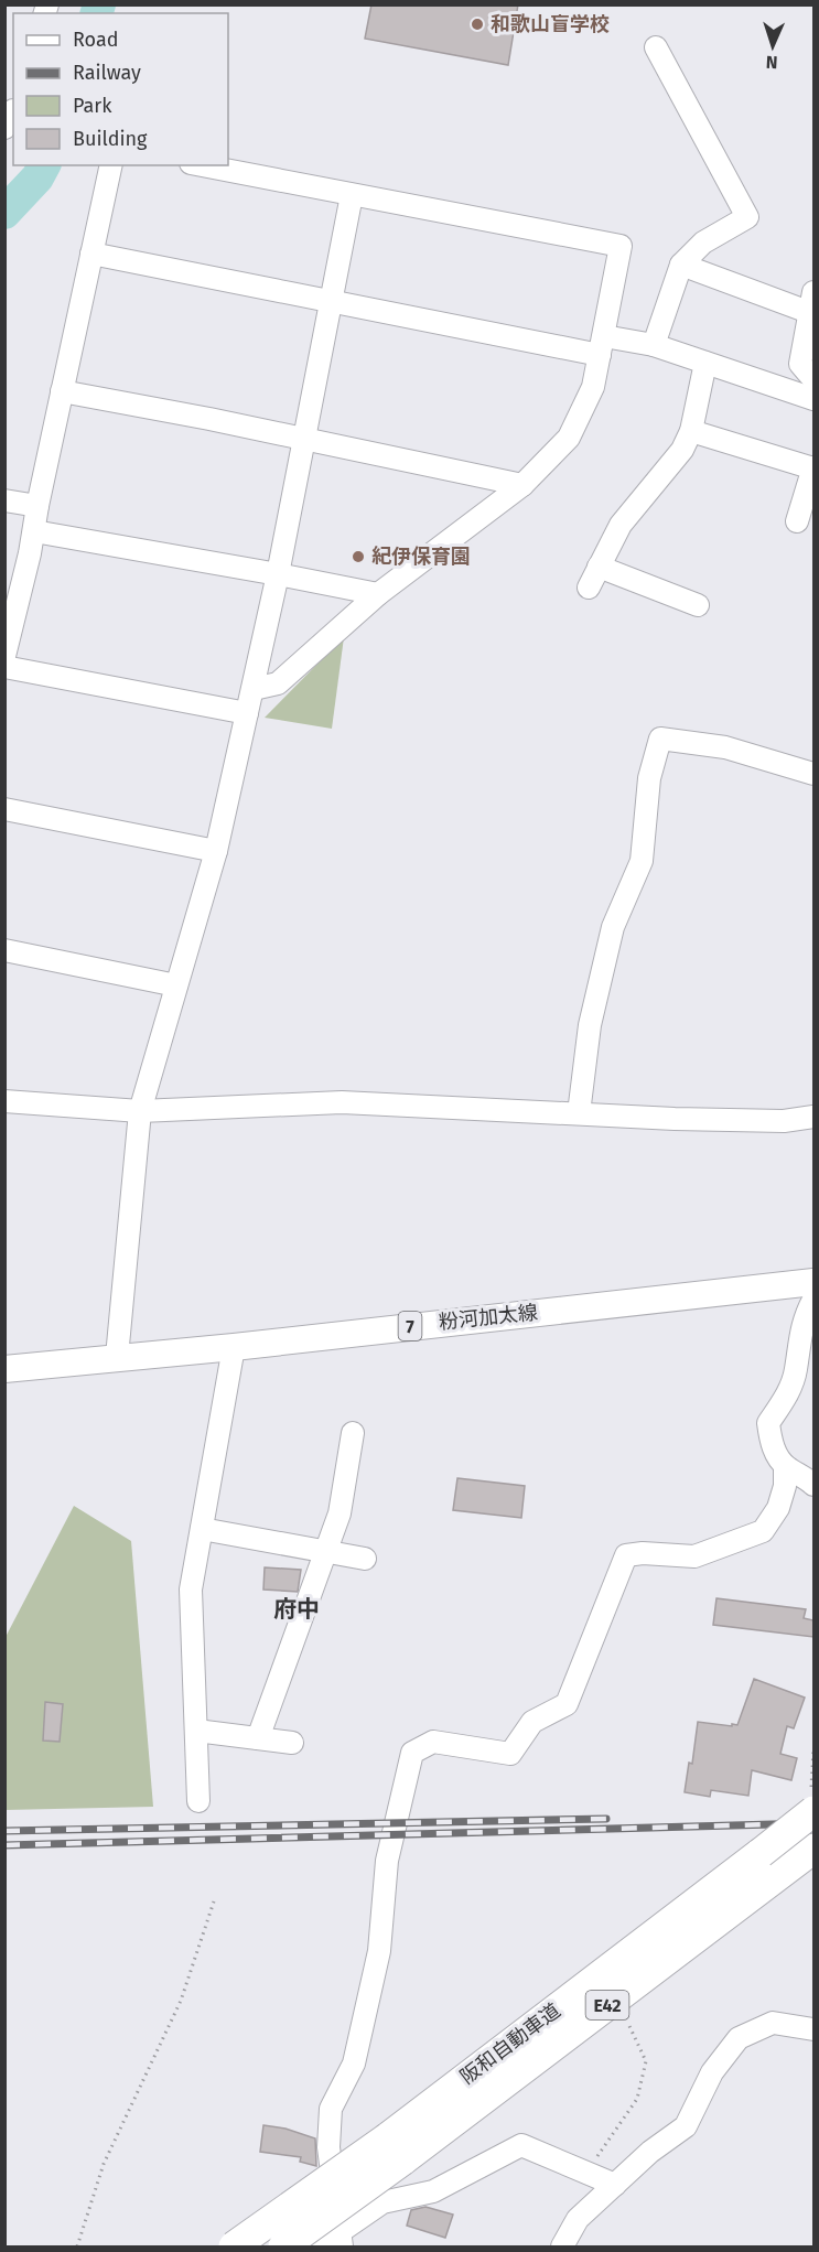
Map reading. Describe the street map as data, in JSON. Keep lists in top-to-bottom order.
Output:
{
  "streets": {
    "highway": ["E42", "阪和自動車道"],
    "main road": ["粉河加太線", "7"]
  },
  "districts": ["府中"],
  "places": ["和歌山盲学校", "紀伊保育園"],
  "legend": [
    "Road",
    "Railway",
    "Park",
    "Building"
  ],
  "north": "bottom"
}
